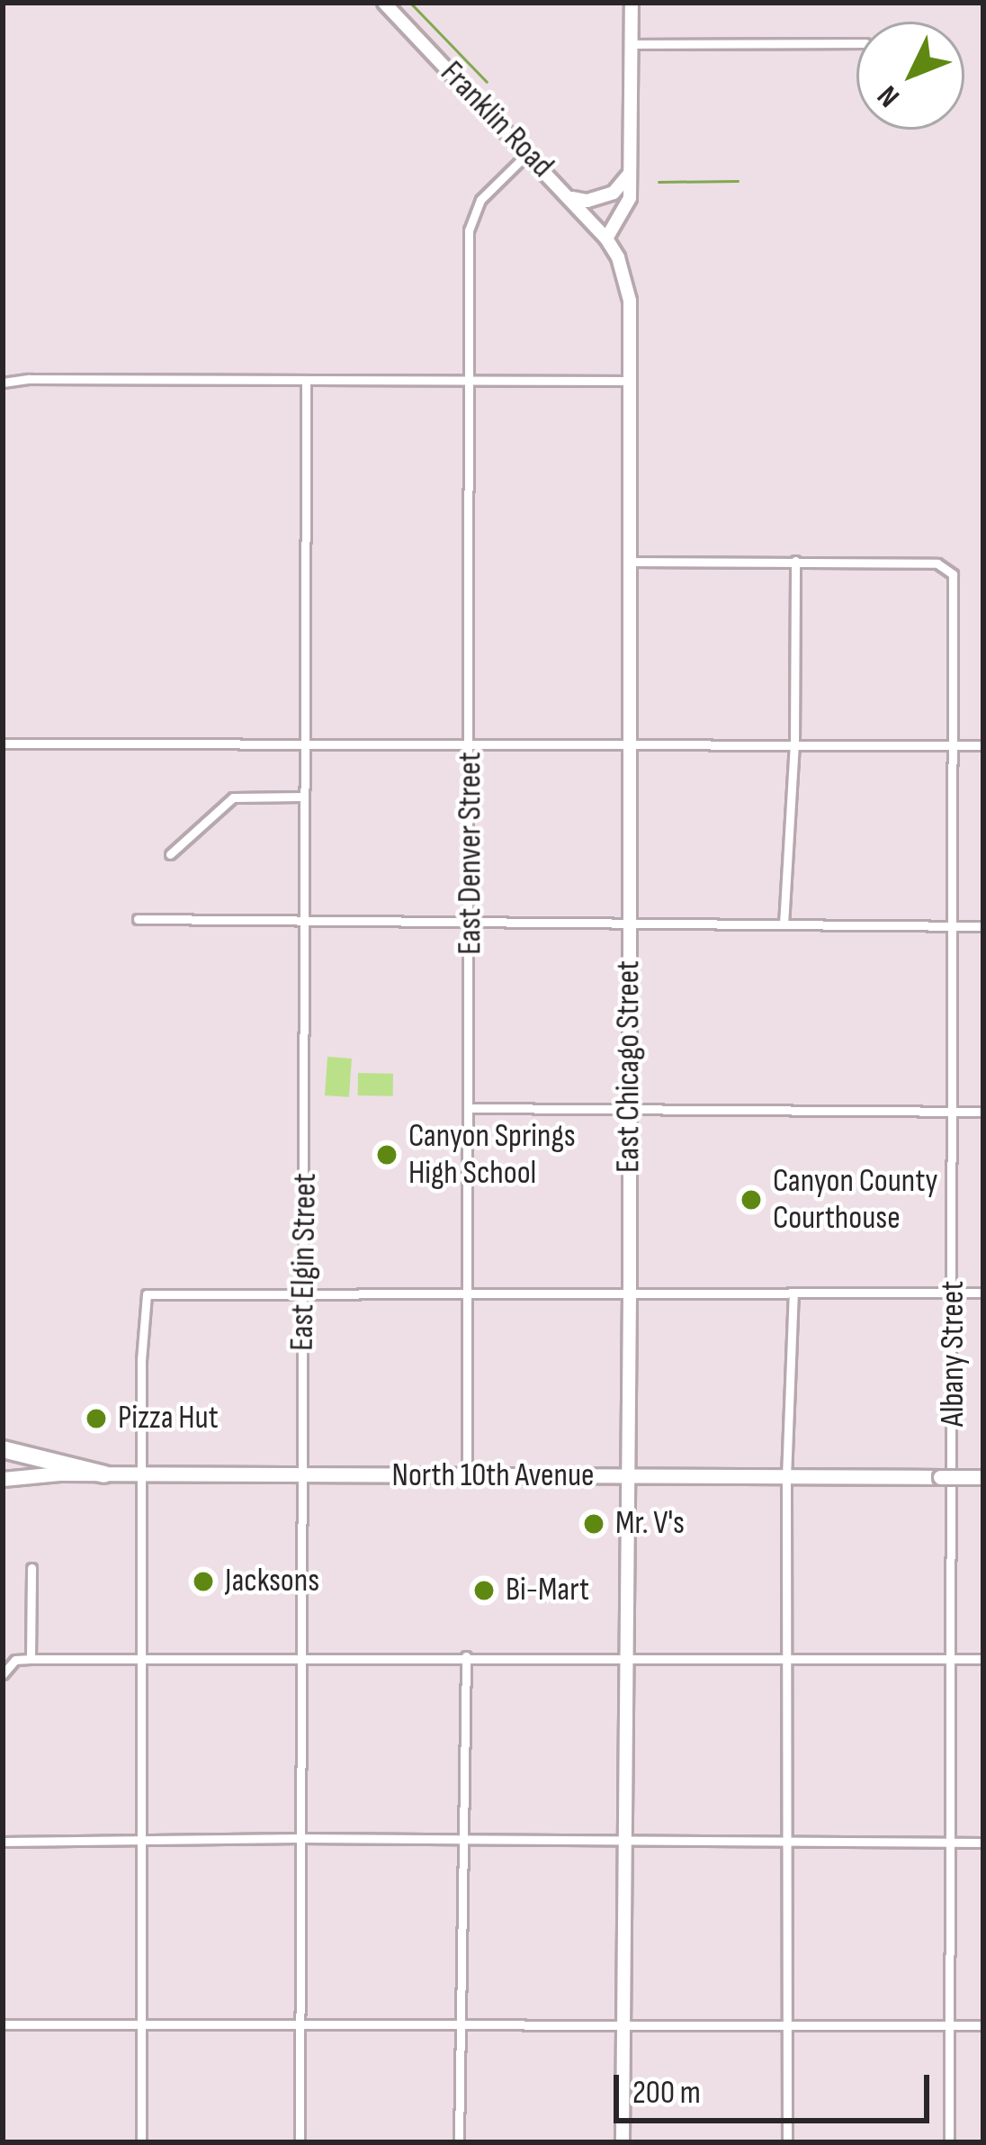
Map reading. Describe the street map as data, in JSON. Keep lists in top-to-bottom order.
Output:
{
  "streets": {
    "main road": ["North 10th Avenue"],
    "street": [
      "Franklin Road",
      "East Denver Street",
      "East Chicago Street",
      "East Elgin Street",
      "Albany Street"
    ]
  },
  "crossings": [
    ["Franklin Road", "East Denver Street"],
    ["Franklin Road", "East Chicago Street"],
    ["East Denver Street", "North 10th Avenue"],
    ["East Chicago Street", "North 10th Avenue"],
    ["East Elgin Street", "North 10th Avenue"]
  ],
  "places": [
    "Canyon Springs High School",
    "Canyon County Courthouse",
    "Pizza Hut",
    "Mr. V's",
    "Jacksons",
    "Bi-Mart"
  ],
  "scale_bar": "200 m",
  "north": "bottom left"
}
